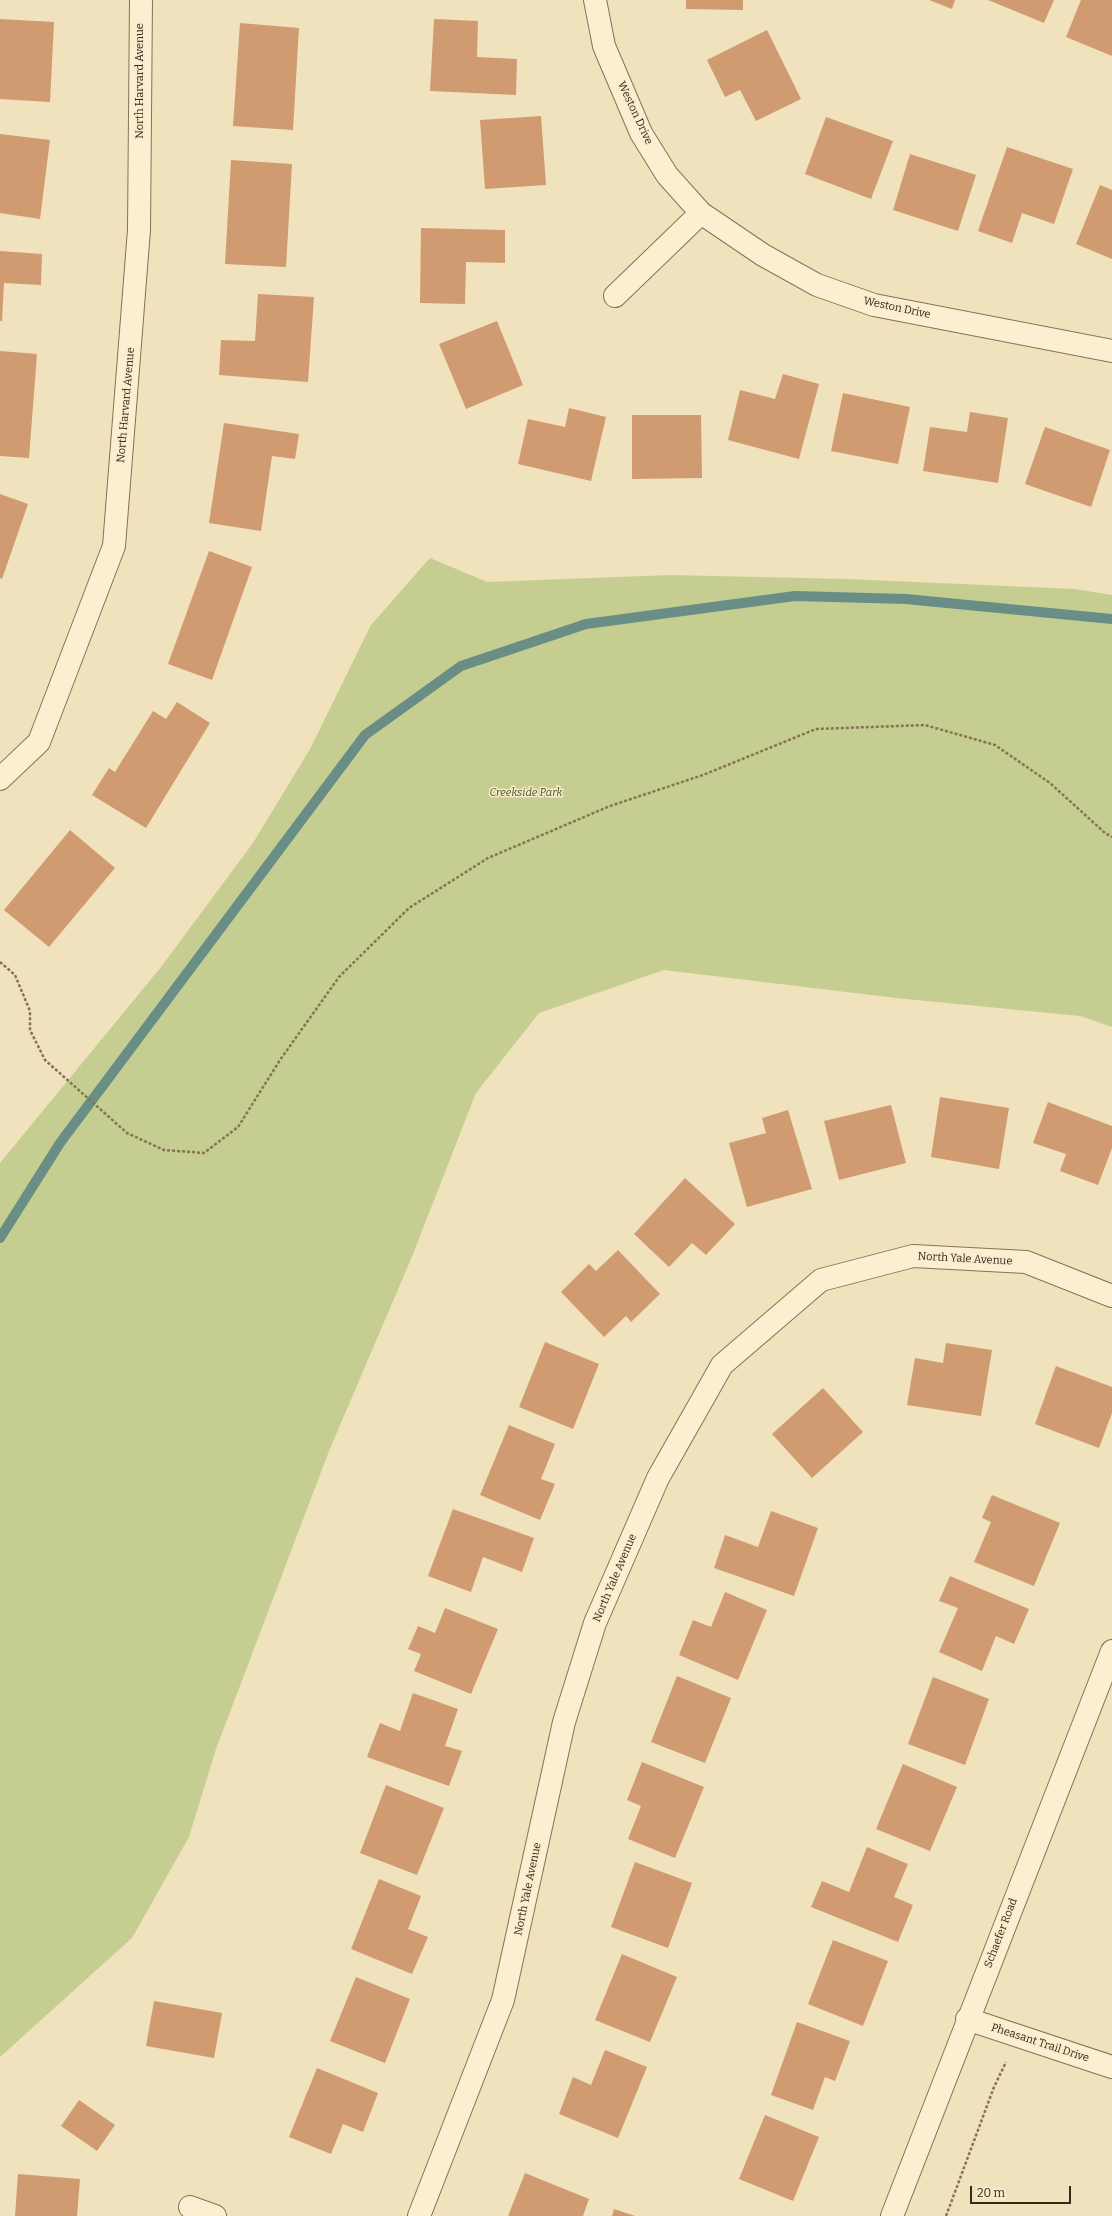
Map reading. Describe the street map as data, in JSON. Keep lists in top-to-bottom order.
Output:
{
  "streets": {
    "street": [
      "North Harvard Avenue",
      "Weston Drive",
      "North Yale Avenue",
      "Schaefer Road",
      "Pheasant Trail Drive"
    ]
  },
  "crossings": [
    ["Schaefer Road", "Pheasant Trail Drive"]
  ],
  "parks": ["Creekside Park"],
  "scale_bar": "20 m"
}
